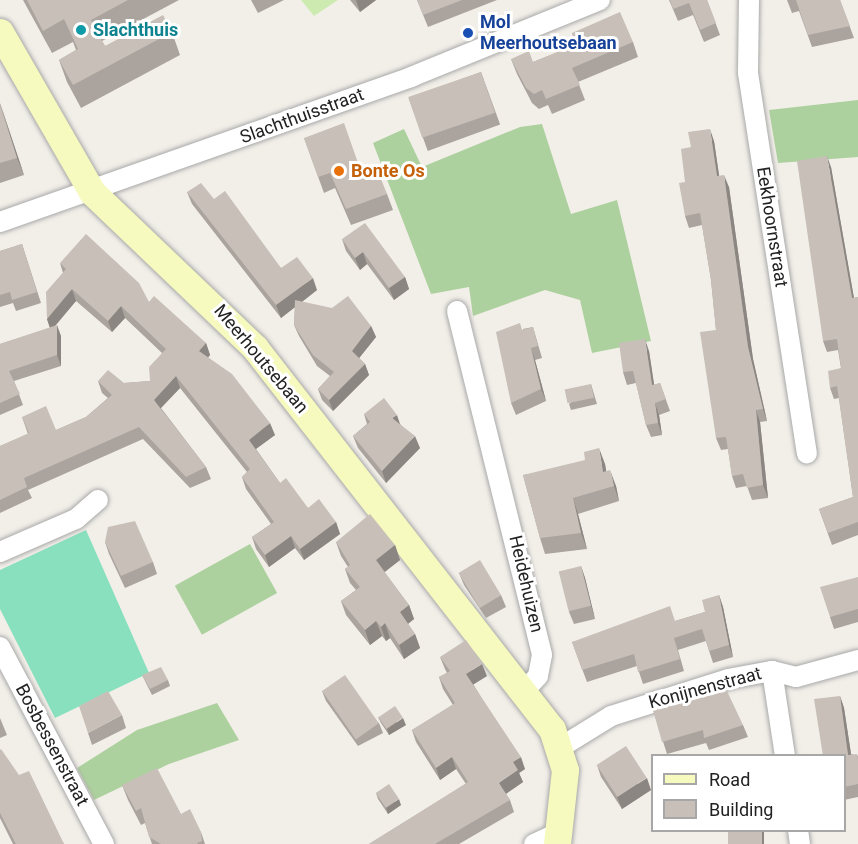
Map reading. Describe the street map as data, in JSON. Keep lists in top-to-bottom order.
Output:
{
  "streets": {
    "street": [
      "Slachthuisstraat",
      "Eekhoornstraat",
      "Meerhoutsebaan",
      "Heidehuizen",
      "Konijnenstraat",
      "Bosbessenstraat"
    ]
  },
  "crossings": [
    ["Slachthuisstraat", "Meerhoutsebaan"],
    ["Meerhoutsebaan", "Heidehuizen"]
  ],
  "places": ["Slachthuis", "Mol Meerhoutsebaan", "Bonte Os"],
  "legend": ["Road", "Building"]
}
